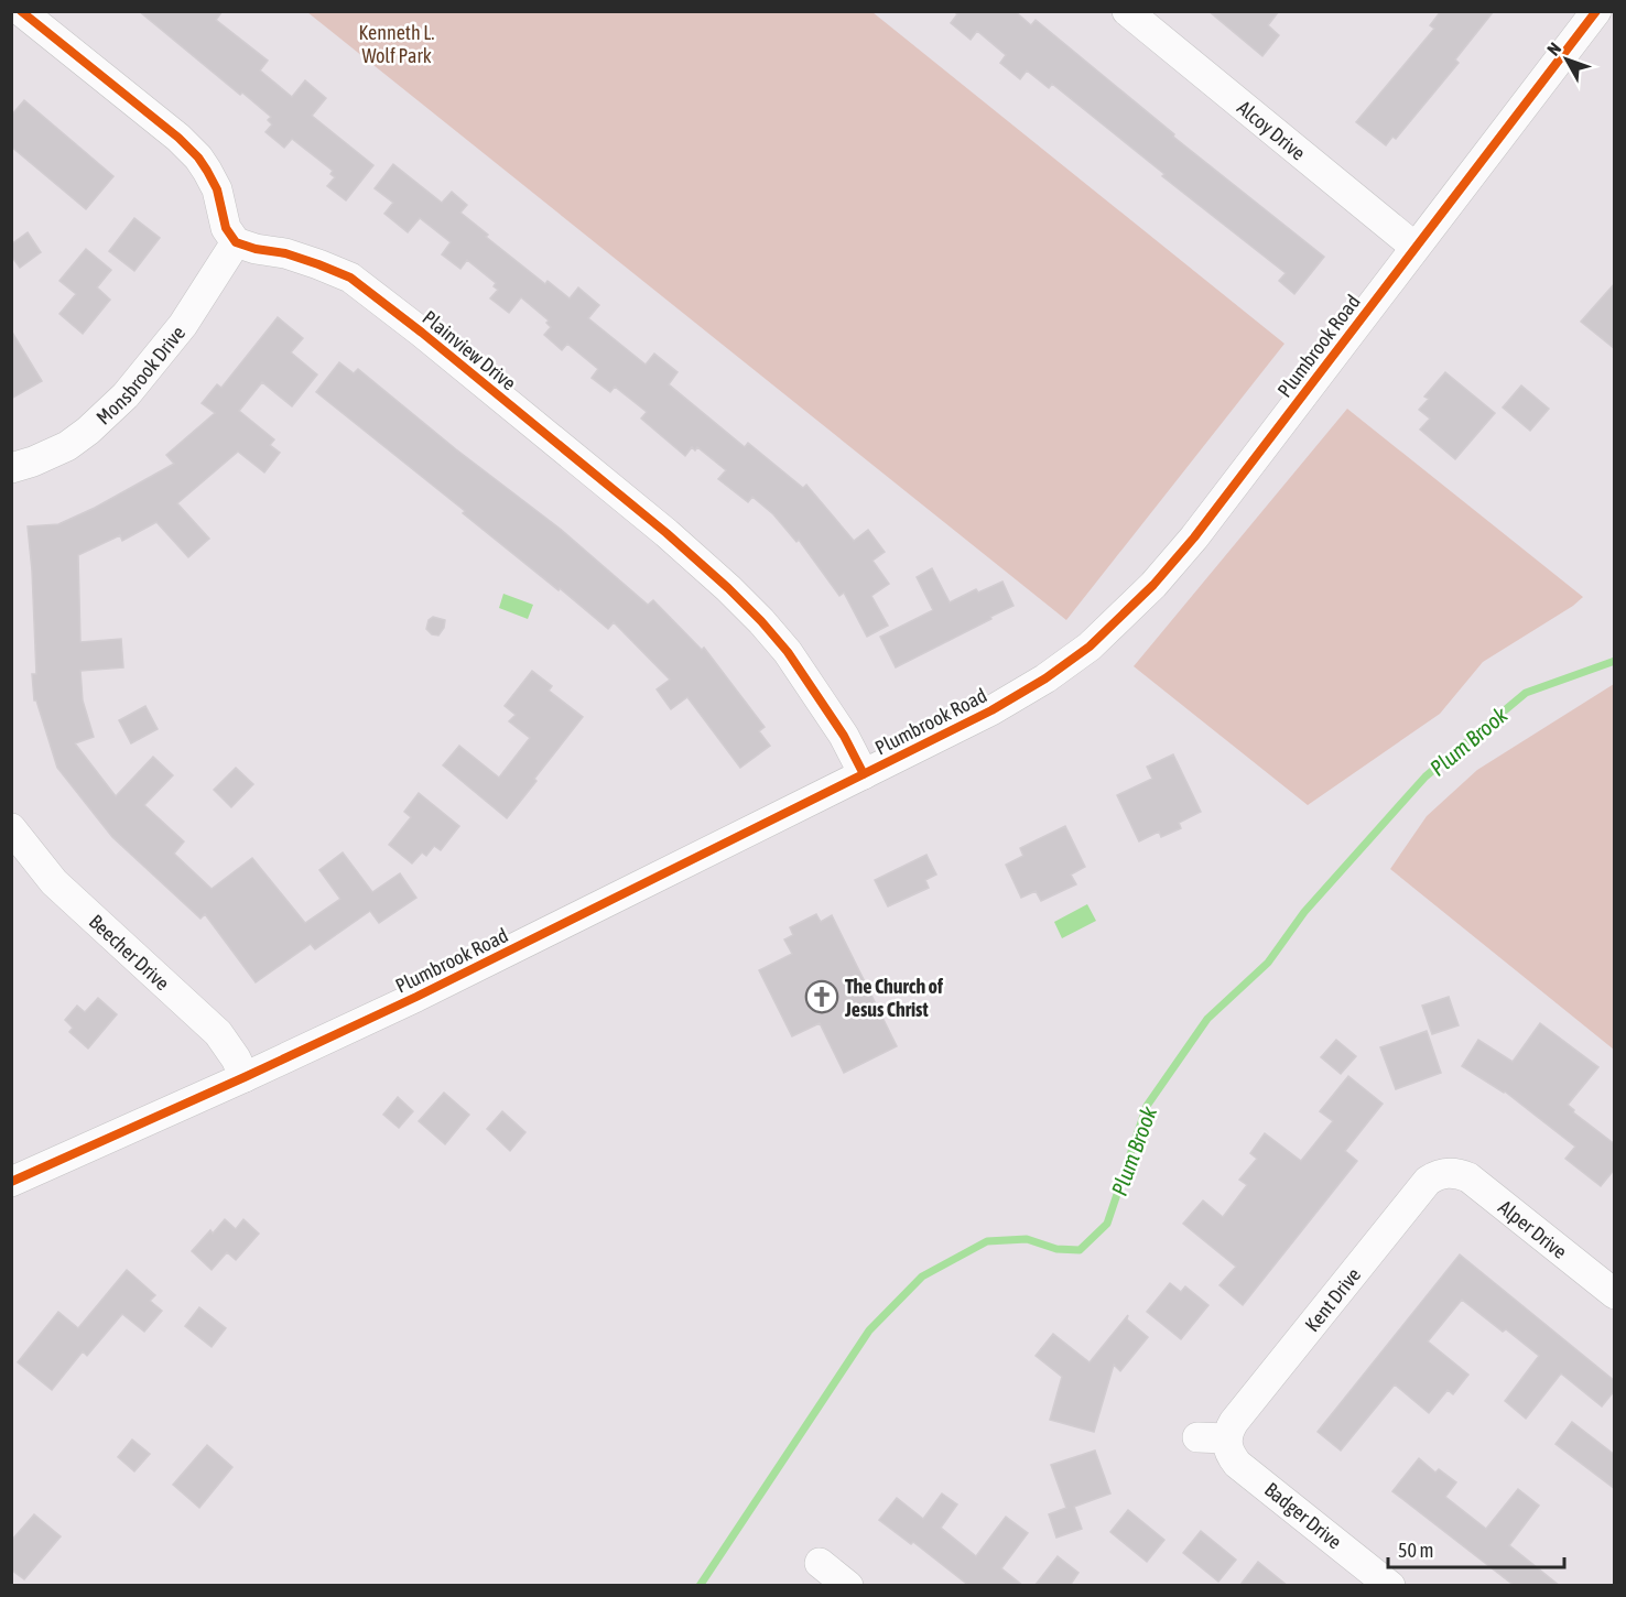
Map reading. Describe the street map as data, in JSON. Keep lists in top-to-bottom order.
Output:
{
  "streets": {
    "street": [
      "Alcoy Drive",
      "Plumbrook Road",
      "Plainview Drive",
      "Monsbrook Drive",
      "Beecher Drive",
      "Alper Drive",
      "Kent Drive",
      "Badger Drive"
    ]
  },
  "crossings": [
    ["Alcoy Drive", "Plumbrook Road"],
    ["Plumbrook Road", "Plainview Drive"],
    ["Plumbrook Road", "Beecher Drive"],
    ["Plainview Drive", "Monsbrook Drive"],
    ["Alper Drive", "Kent Drive"],
    ["Kent Drive", "Badger Drive"]
  ],
  "water": ["Plum Brook"],
  "parks": ["Kenneth L. Wolf Park"],
  "places": {
    "church": ["The Church of Jesus Christ"]
  },
  "scale_bar": "50 m",
  "north": "top left"
}
